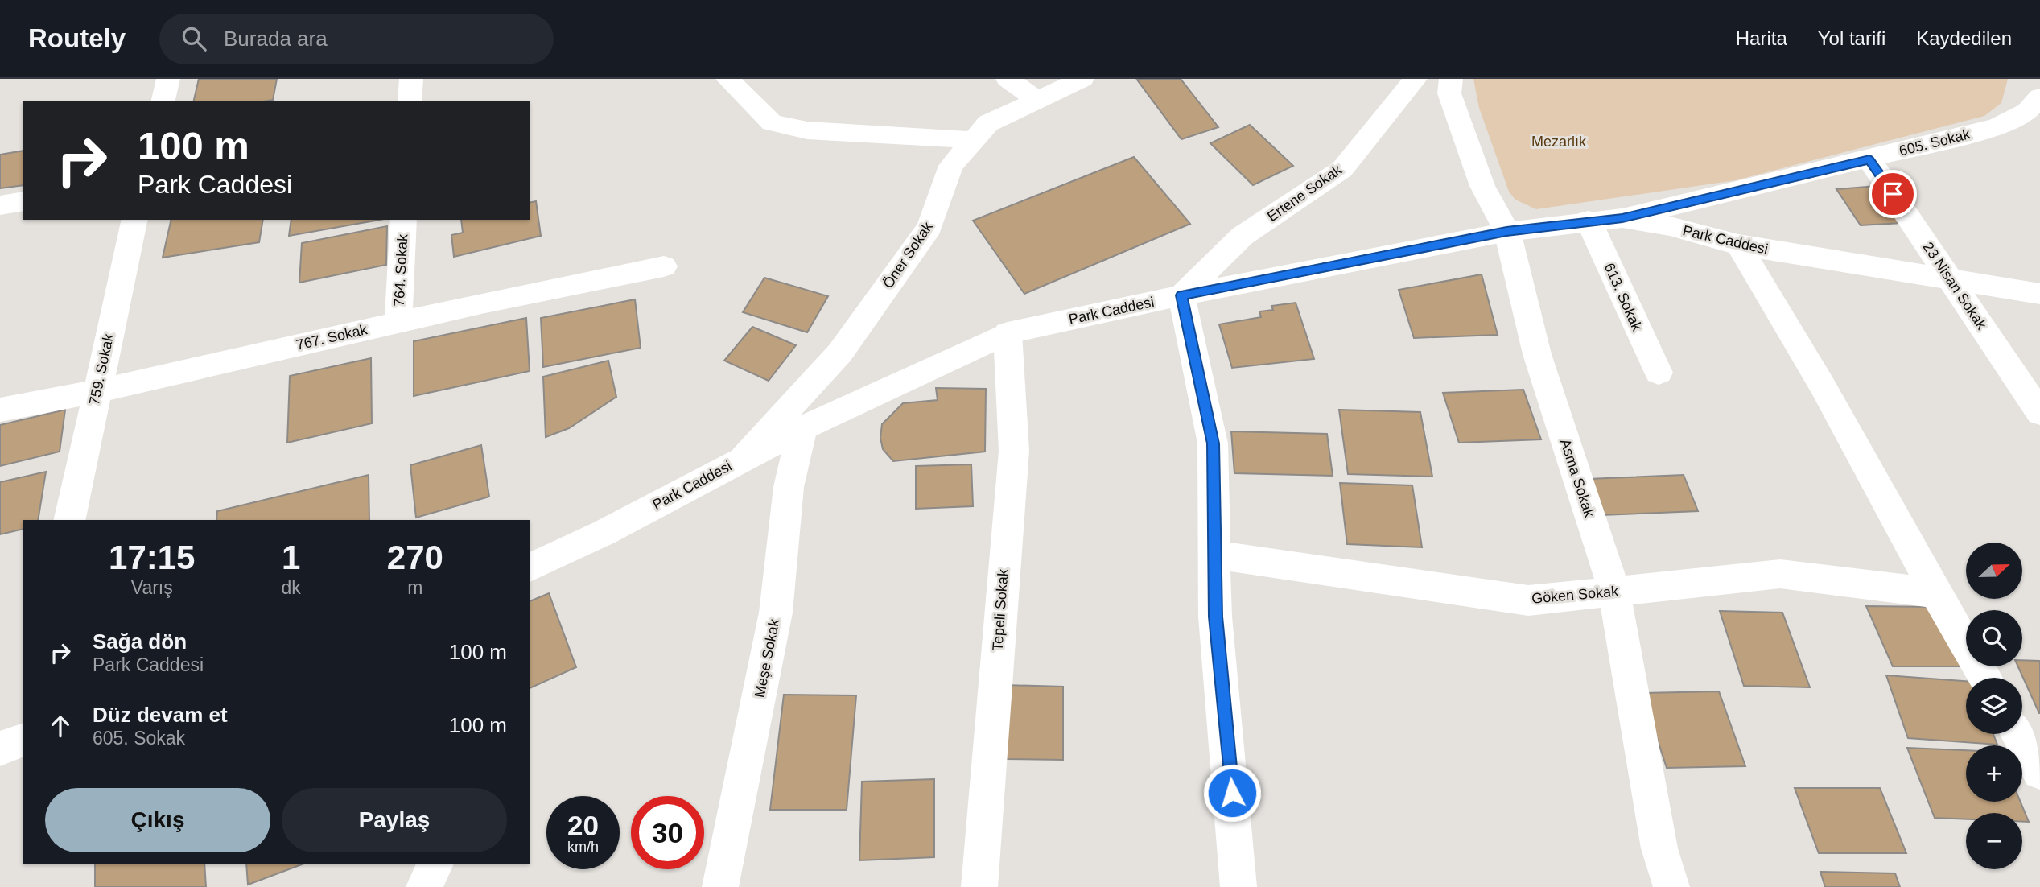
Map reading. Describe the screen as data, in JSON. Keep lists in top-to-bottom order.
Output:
{
  "streets": {
    "street": [
      "605. Sokak",
      "Ertene Sokak",
      "Park Caddesi",
      "Öner Sokak",
      "764. Sokak",
      "23 Nisan Sokak",
      "613. Sokak",
      "767. Sokak",
      "759. Sokak",
      "Asma Sokak",
      "Göken Sokak",
      "Tepeli Sokak",
      "Meşe Sokak"
    ]
  },
  "crossings": [
    ["605. Sokak", "Park Caddesi"],
    ["605. Sokak", "23 Nisan Sokak"],
    ["Ertene Sokak", "Park Caddesi"],
    ["Park Caddesi", "Öner Sokak"],
    ["Park Caddesi", "23 Nisan Sokak"],
    ["Park Caddesi", "613. Sokak"],
    ["Park Caddesi", "Asma Sokak"],
    ["Park Caddesi", "Tepeli Sokak"],
    ["Park Caddesi", "Meşe Sokak"],
    ["764. Sokak", "767. Sokak"],
    ["767. Sokak", "759. Sokak"],
    ["Asma Sokak", "Göken Sokak"]
  ],
  "parks": ["Mezarlık"],
  "north": "right",
  "page": {
    "header": "Routely",
    "search": "Burada ara",
    "nav": ["Harita", "Yol tarifi", "Kaydedilen"],
    "turn": ["100 m", "Park Caddesi"],
    "eta": [
      "17:15",
      "Varış",
      "1",
      "dk",
      "270",
      "m"
    ],
    "map_buttons": ["+", "−"],
    "list": [
      {
        "name": "Sağa dön",
        "note": "Park Caddesi",
        "value": "100 m"
      },
      {
        "name": "Düz devam et",
        "note": "605. Sokak",
        "value": "100 m"
      }
    ],
    "buttons": ["Çıkış", "Paylaş"],
    "speed": "20 km/h",
    "limit": "30"
  }
}
